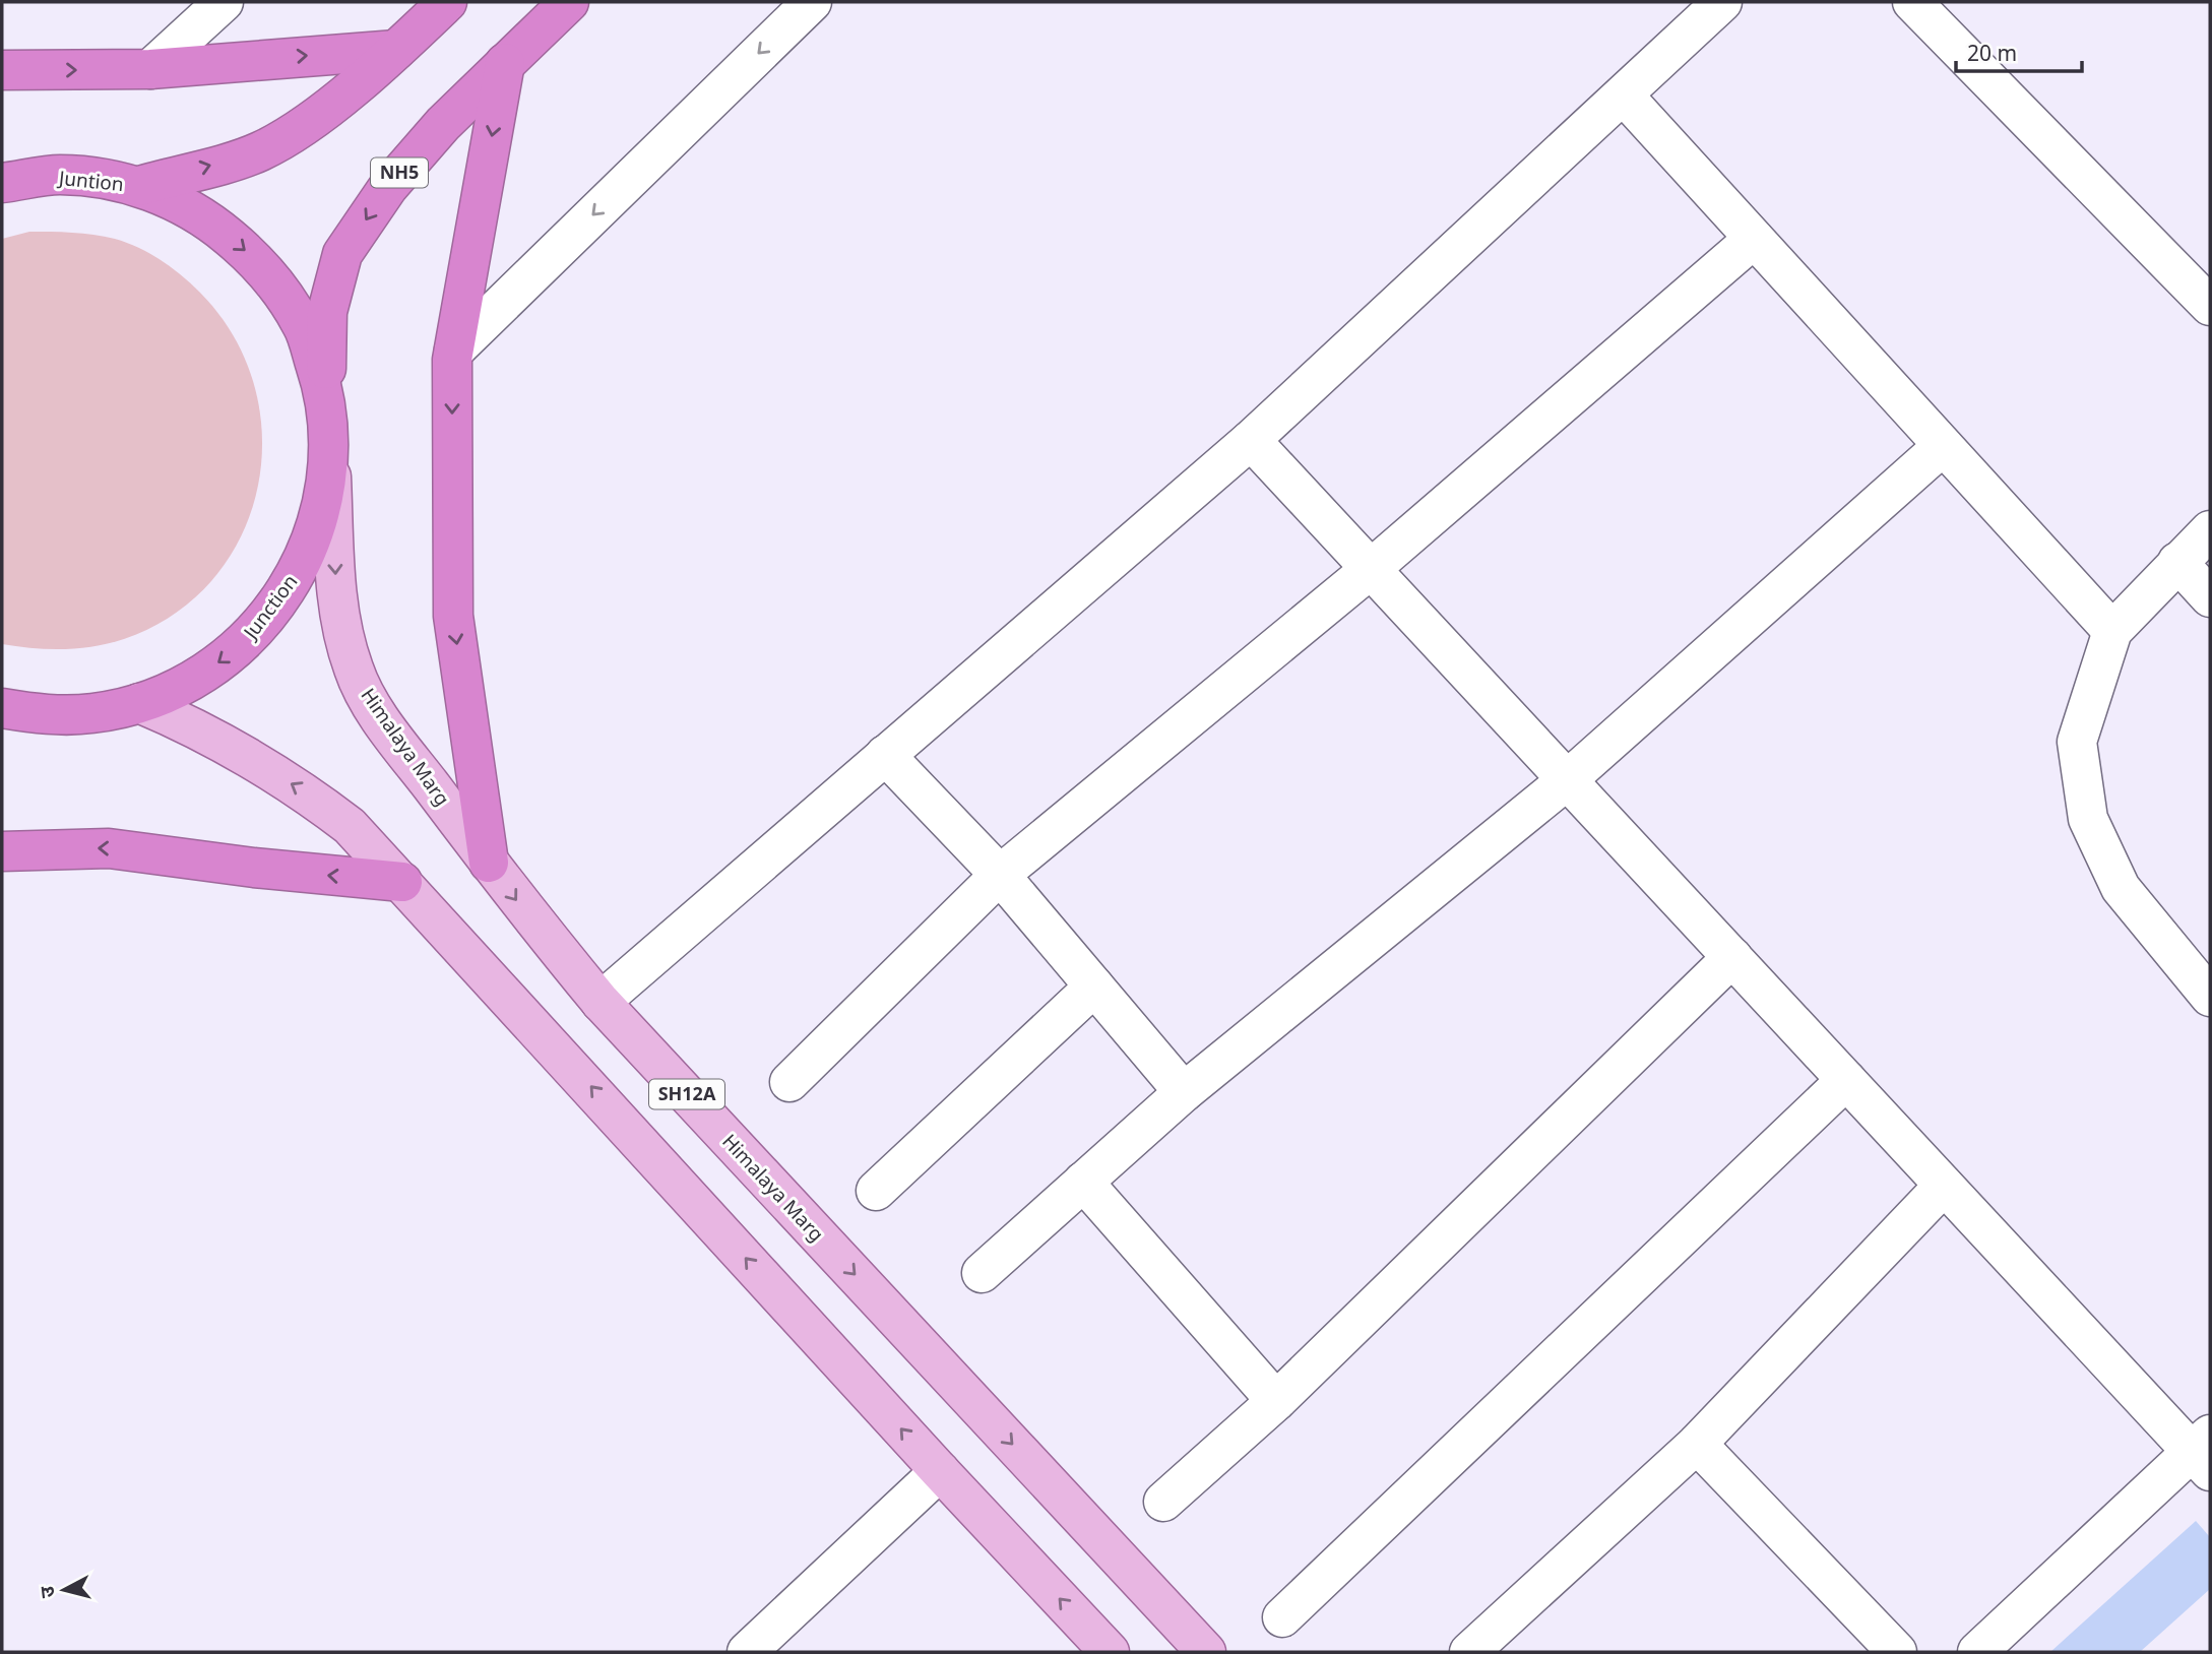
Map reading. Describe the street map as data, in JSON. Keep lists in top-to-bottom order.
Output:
{
  "streets": {
    "highway": ["NH5", "Juntion", "Junction"],
    "main road": ["Himalaya Marg", "SH12A"]
  },
  "crossings": [
    ["NH5", "Juntion"],
    ["NH5", "Junction"],
    ["Juntion", "Junction"],
    ["Junction", "Himalaya Marg"],
    ["Junction", "SH12A"]
  ],
  "scale_bar": "20 m",
  "north": "left"
}
